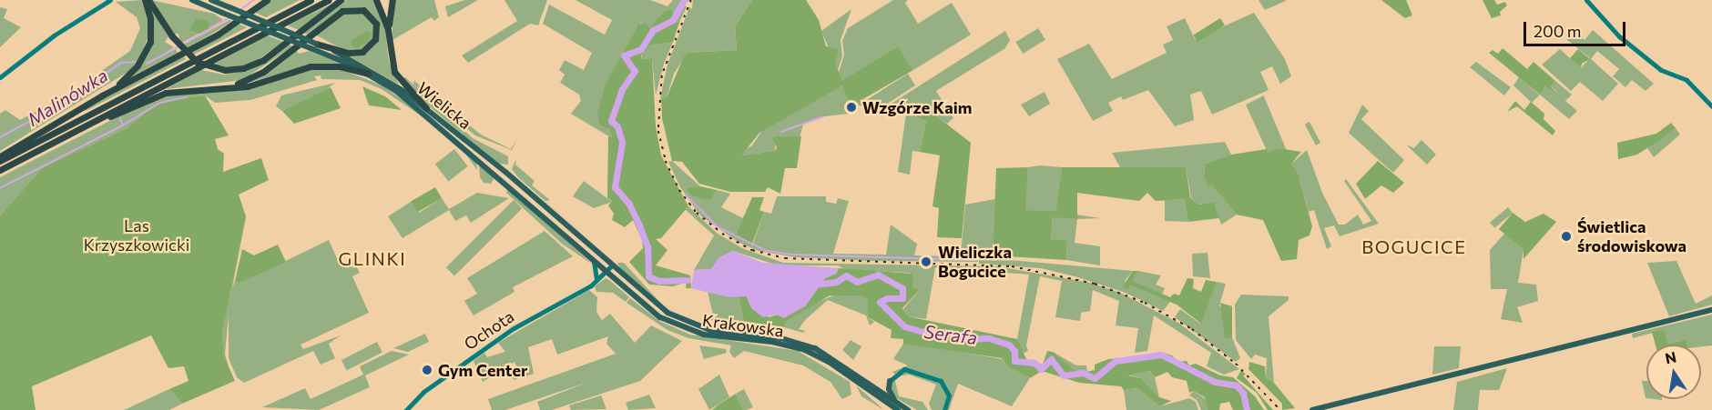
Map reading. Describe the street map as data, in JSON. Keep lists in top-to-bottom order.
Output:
{
  "streets": {
    "main road": ["Wielicka", "Krakowska"],
    "street": ["Ochota"]
  },
  "crossings": [
    ["Wielicka", "Krakowska"],
    ["Wielicka", "Ochota"],
    ["Krakowska", "Ochota"]
  ],
  "districts": ["BOGUCICE", "GLINKI"],
  "water": ["Malinówka", "Serafa"],
  "parks": ["Las Krzyszkowicki"],
  "places": [
    "Wzgórze Kaim",
    "Świetlica środowiskowa",
    "Wieliczka Bogucice",
    "Gym Center"
  ],
  "scale_bar": "200 m",
  "north": "top"
}
